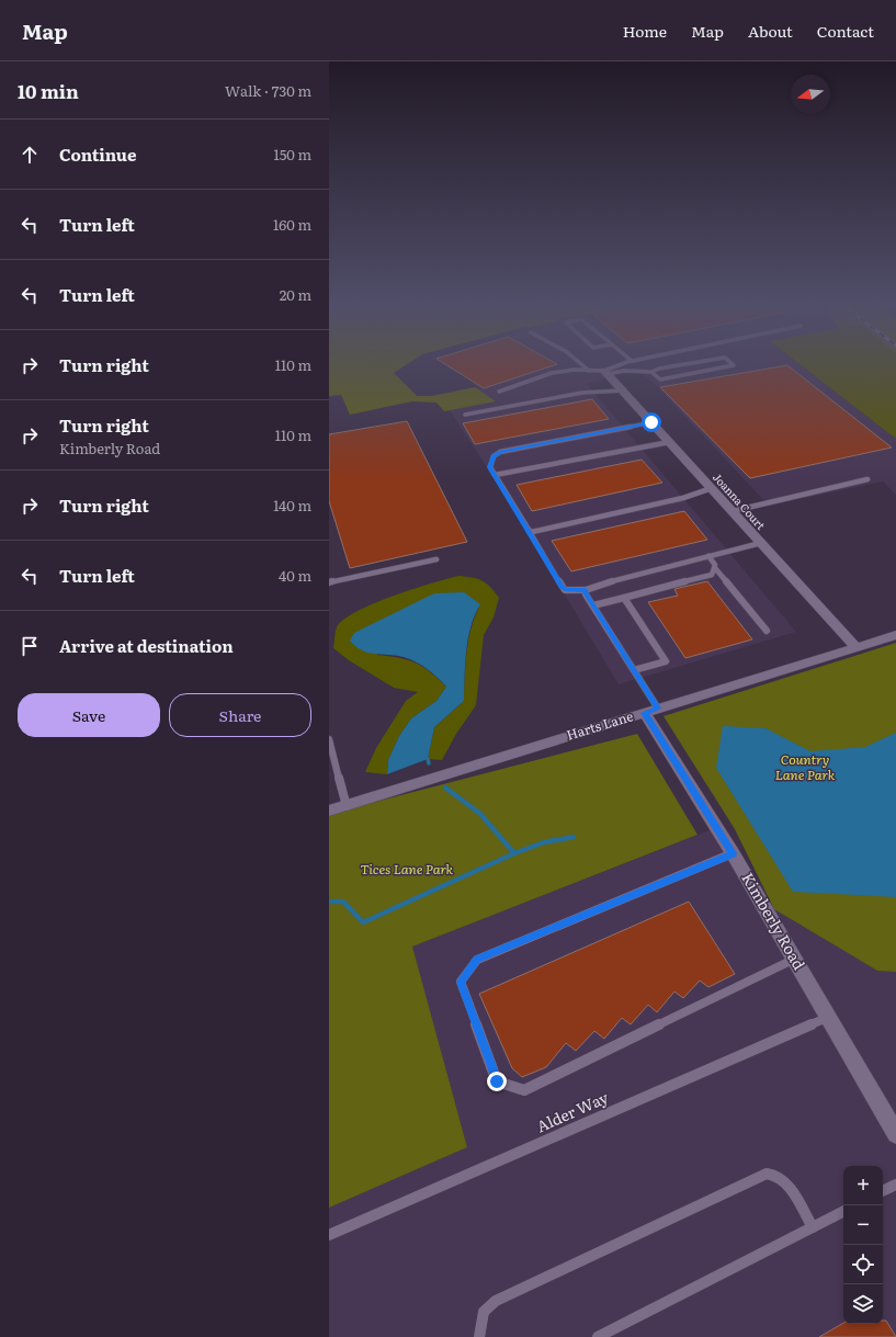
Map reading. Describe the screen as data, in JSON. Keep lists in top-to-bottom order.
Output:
{
  "streets": {
    "street": ["Joanna Court", "Harts Lane", "Kimberly Road"],
    "lane": ["Alder Way"]
  },
  "crossings": [
    ["Joanna Court", "Harts Lane"],
    ["Harts Lane", "Kimberly Road"],
    ["Kimberly Road", "Alder Way"]
  ],
  "parks": ["Country Lane Park", "Tices Lane Park"],
  "north": "left",
  "page": {
    "header": "Map",
    "nav": [
      "Home",
      "Map",
      "About",
      "Contact"
    ],
    "heading": ["10 min", "Walk · 730 m"],
    "list": [
      ["Continue", "150 m"],
      ["Turn left", "160 m"],
      ["Turn left", "20 m"],
      ["Turn right", "110 m"],
      ["Turn right", "Kimberly Road", "110 m"],
      ["Turn right", "140 m"],
      ["Turn left", "40 m"],
      "Arrive at destination"
    ],
    "buttons": ["Save", "Share"],
    "map_buttons": ["+", "−"]
  }
}
